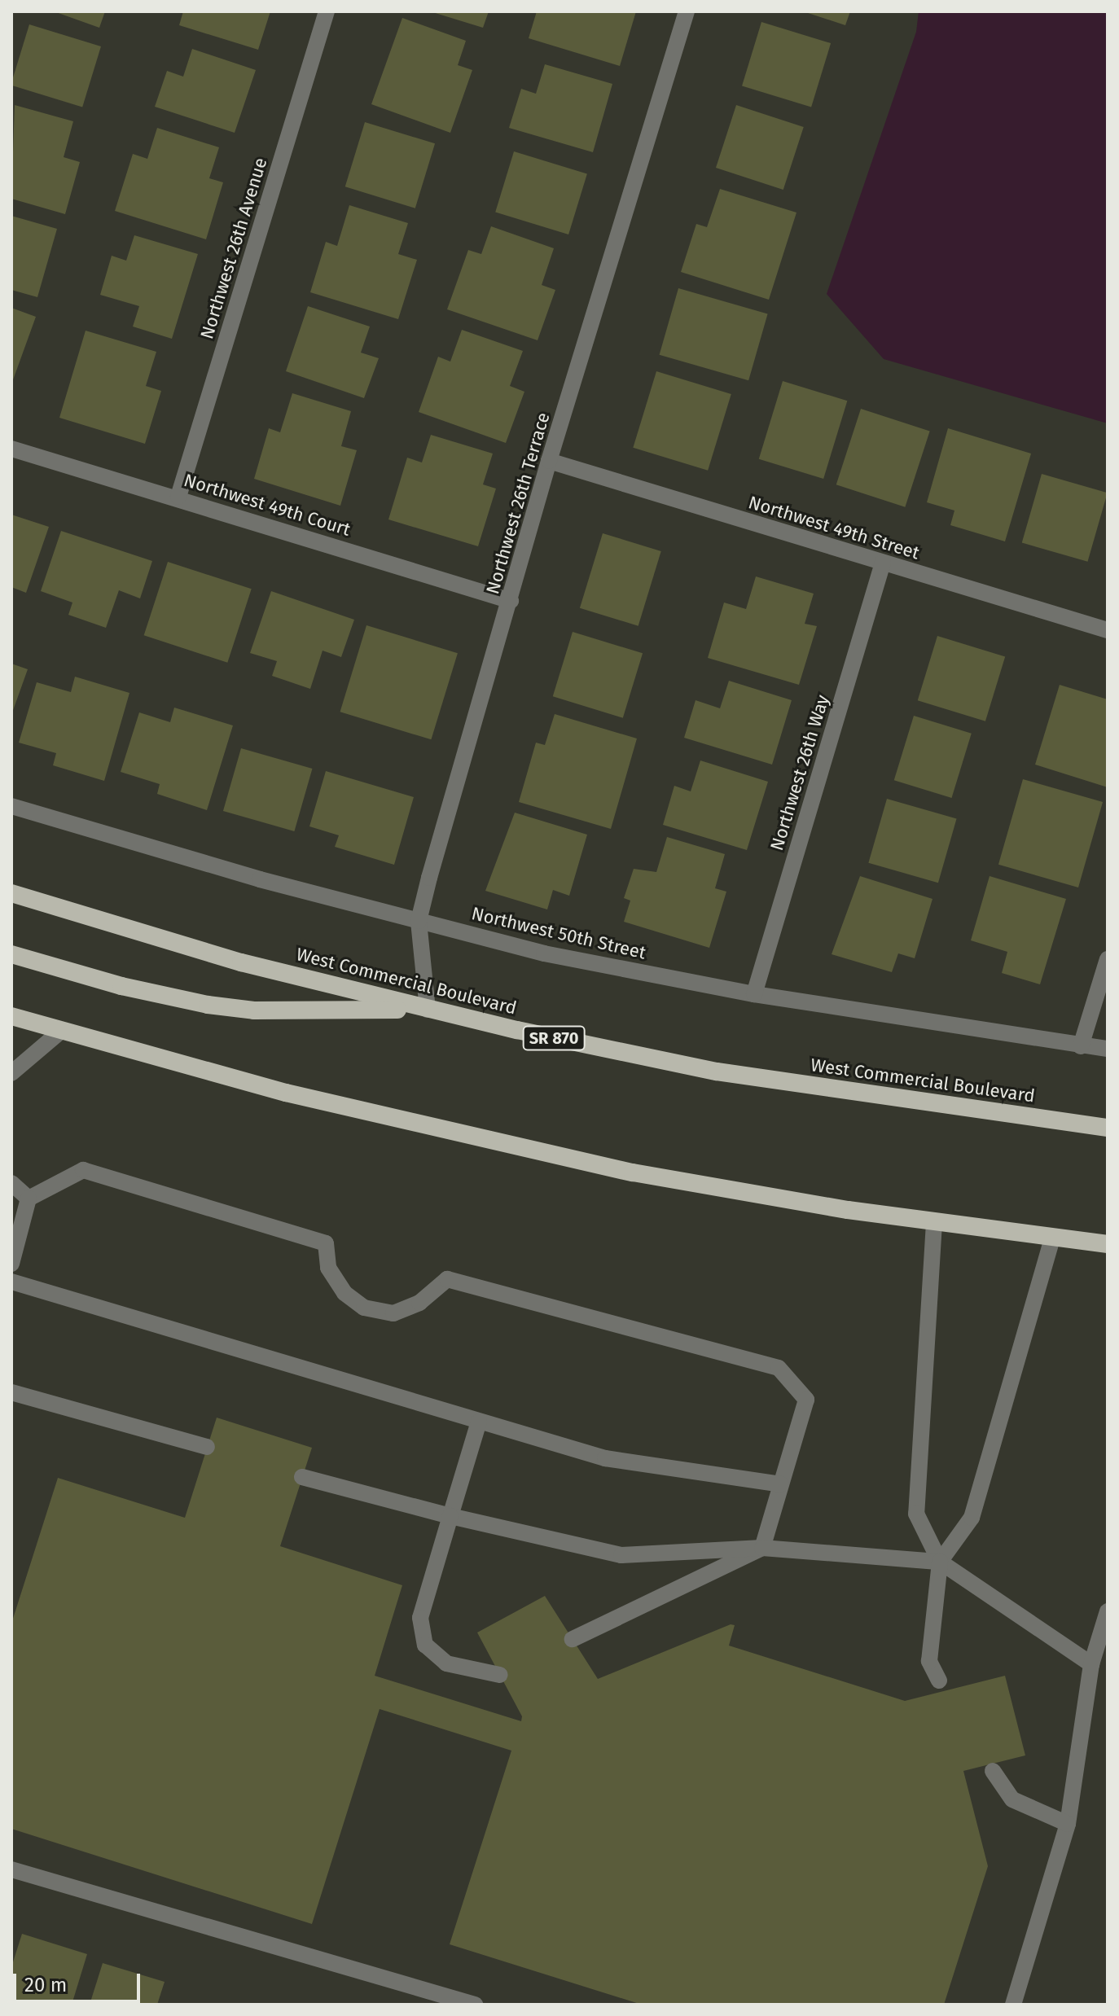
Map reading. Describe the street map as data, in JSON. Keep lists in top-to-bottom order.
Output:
{
  "streets": {
    "highway": ["West Commercial Boulevard", "SR 870"],
    "street": [
      "Northwest 26th Avenue",
      "Northwest 26th Terrace",
      "Northwest 49th Court",
      "Northwest 49th Street",
      "Northwest 26th Way",
      "Northwest 50th Street"
    ]
  },
  "crossings": [
    ["Northwest 26th Avenue", "Northwest 49th Court"],
    ["Northwest 26th Terrace", "Northwest 49th Court"],
    ["Northwest 26th Terrace", "Northwest 49th Street"],
    ["Northwest 26th Terrace", "Northwest 50th Street"],
    ["Northwest 26th Terrace", "West Commercial Boulevard"],
    ["Northwest 49th Street", "Northwest 26th Way"],
    ["Northwest 26th Way", "Northwest 50th Street"]
  ],
  "scale_bar": "20 m"
}
